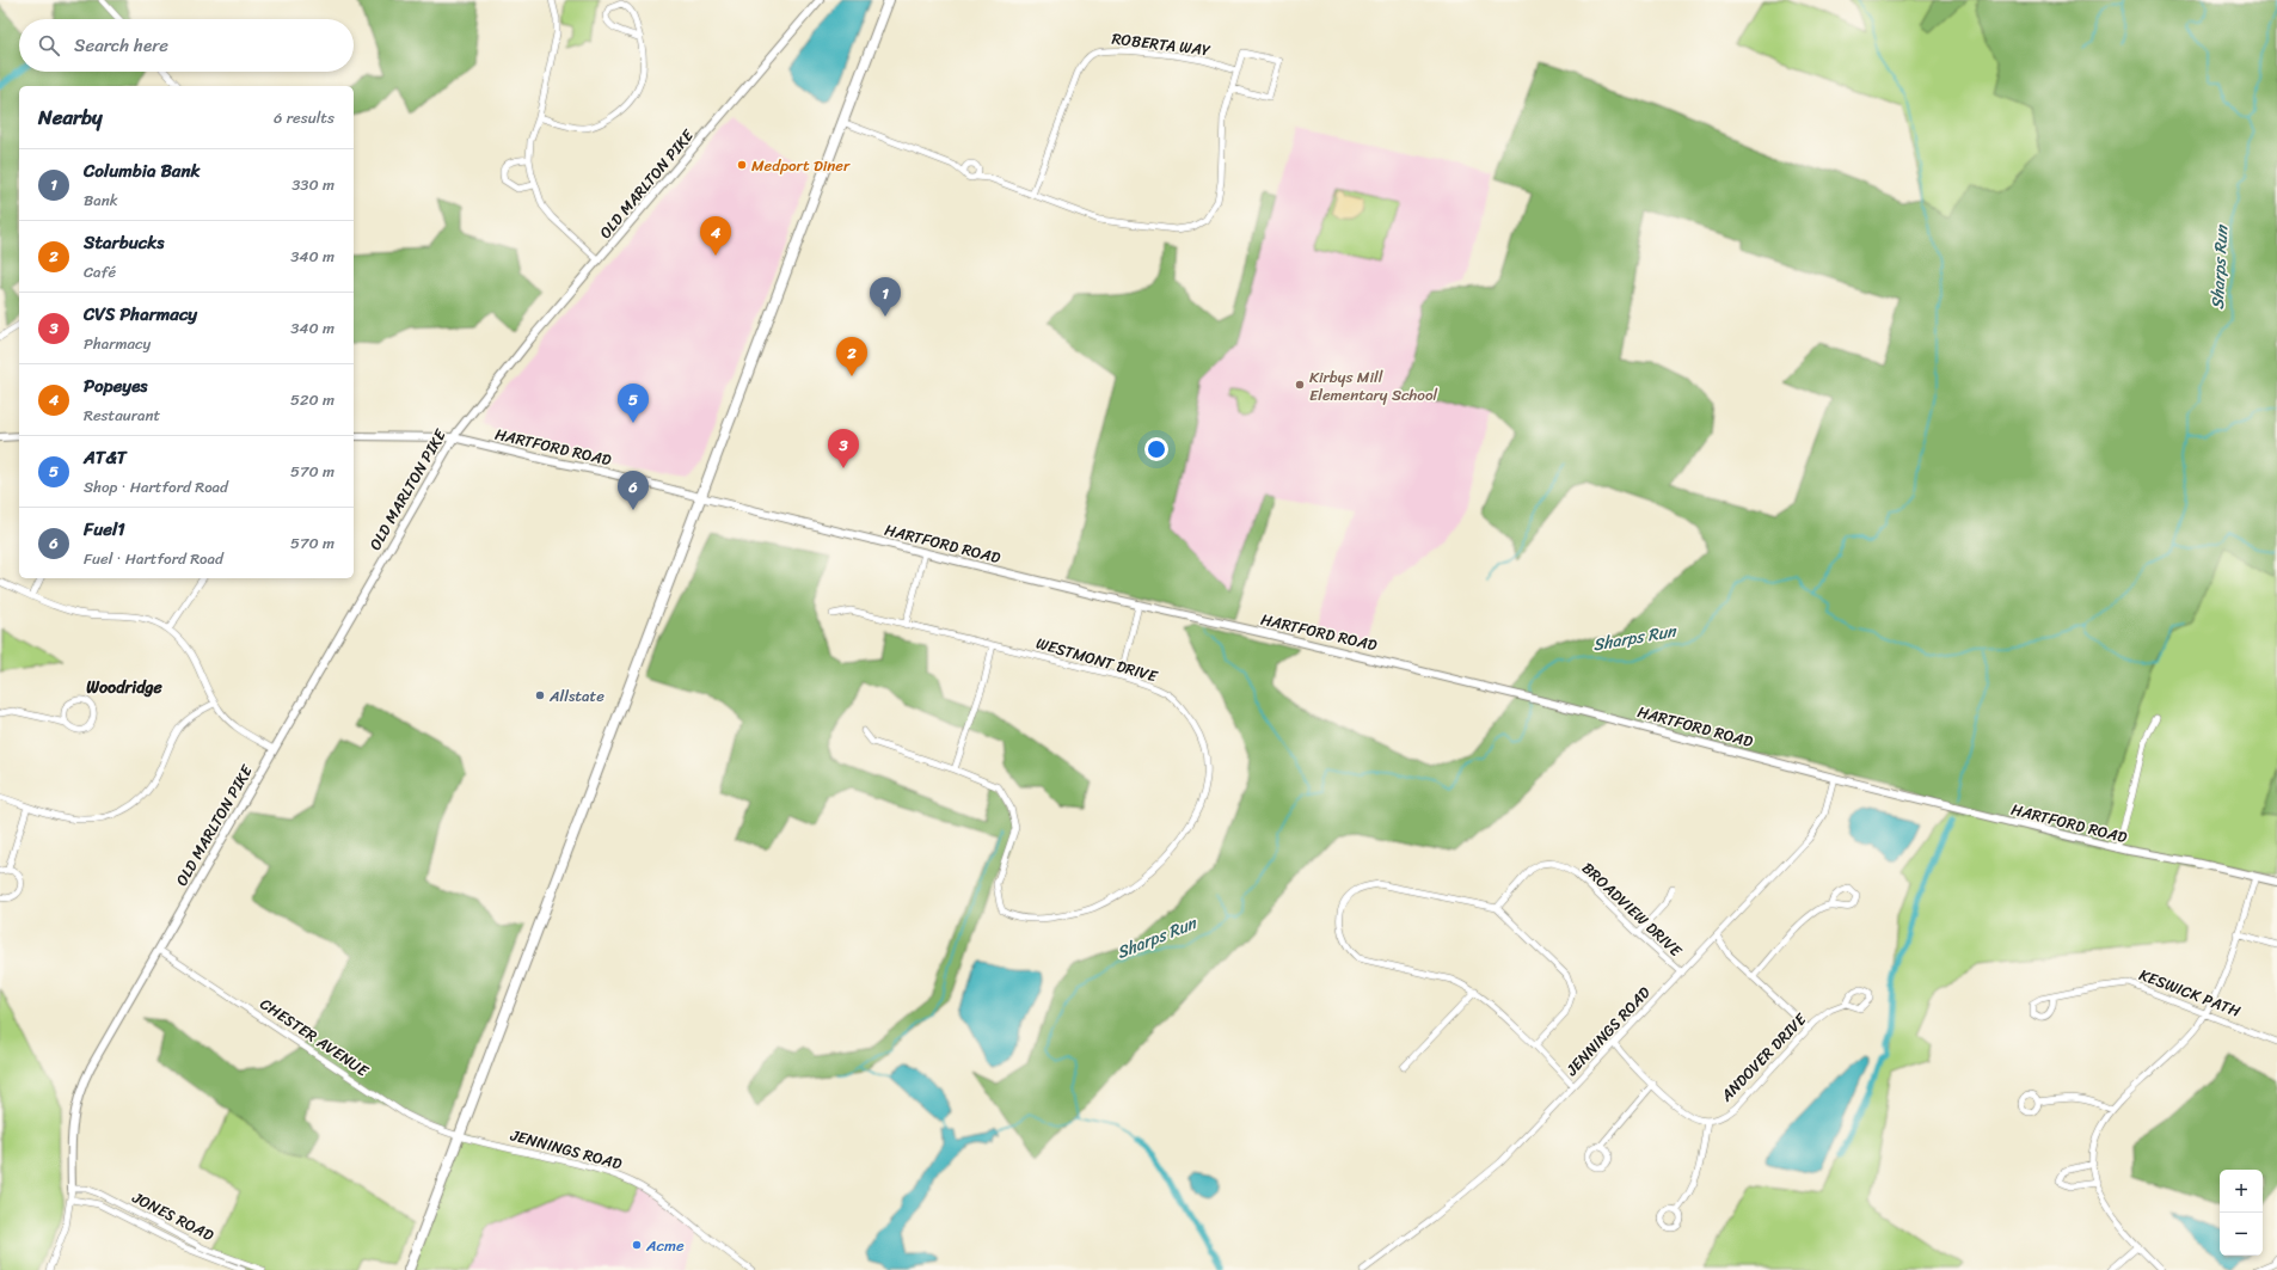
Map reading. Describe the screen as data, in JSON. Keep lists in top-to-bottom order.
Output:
{
  "streets": {
    "street": [
      "ROBERTA WAY",
      "OLD MARLTON PIKE",
      "HARTFORD ROAD",
      "WESTMONT DRIVE",
      "BROADVIEW DRIVE",
      "KESWICK PATH",
      "JENNINGS ROAD",
      "CHESTER AVENUE",
      "ANDOVER DRIVE",
      "JONES ROAD"
    ]
  },
  "crossings": [
    ["OLD MARLTON PIKE", "HARTFORD ROAD"],
    ["OLD MARLTON PIKE", "CHESTER AVENUE"],
    ["OLD MARLTON PIKE", "JONES ROAD"],
    ["HARTFORD ROAD", "JENNINGS ROAD"],
    ["BROADVIEW DRIVE", "JENNINGS ROAD"],
    ["JENNINGS ROAD", "CHESTER AVENUE"]
  ],
  "districts": ["Woodridge"],
  "water": ["Sharps Run"],
  "places": [
    "Medport Diner",
    "Kirbys Mill Elementary School",
    "Allstate",
    "Acme"
  ],
  "page": {
    "search": "Search here",
    "heading": ["Nearby", "6 results"],
    "list": [
      {
        "mark": "1",
        "name": "Columbia Bank",
        "note": "Bank",
        "value": "330 m"
      },
      {
        "mark": "2",
        "name": "Starbucks",
        "note": "Café",
        "value": "340 m"
      },
      {
        "mark": "3",
        "name": "CVS Pharmacy",
        "note": "Pharmacy",
        "value": "340 m"
      },
      {
        "mark": "4",
        "name": "Popeyes",
        "note": "Restaurant",
        "value": "520 m"
      },
      {
        "mark": "5",
        "name": "AT&T",
        "note": "Shop · Hartford Road",
        "value": "570 m"
      },
      {
        "mark": "6",
        "name": "Fuel1",
        "note": "Fuel · Hartford Road",
        "value": "570 m"
      }
    ],
    "pins": [
      "4",
      "1",
      "2",
      "5",
      "3",
      "6"
    ],
    "map_buttons": ["+", "−"]
  }
}
